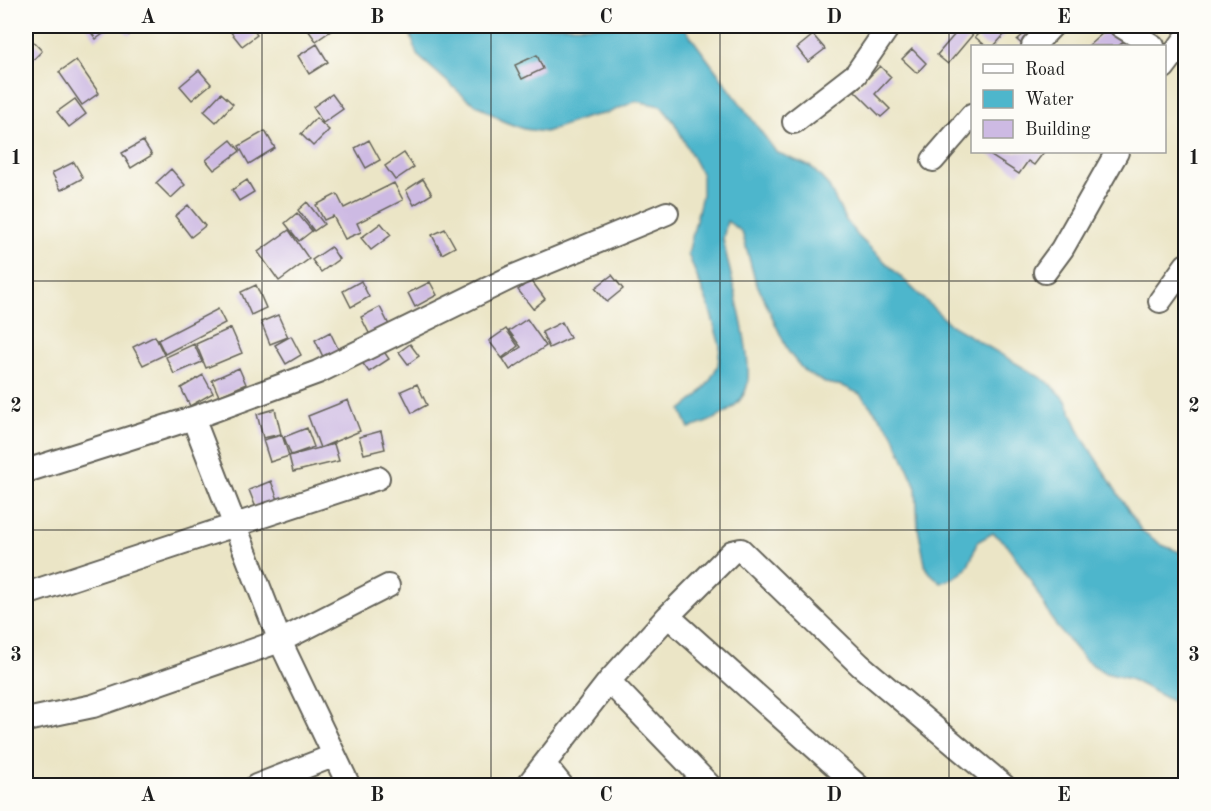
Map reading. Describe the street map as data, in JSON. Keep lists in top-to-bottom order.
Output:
{
  "legend": ["Road", "Water", "Building"],
  "grid": {
    "columns": [
      "A",
      "B",
      "C",
      "D",
      "E"
    ],
    "rows": ["1", "2", "3"]
  }
}
